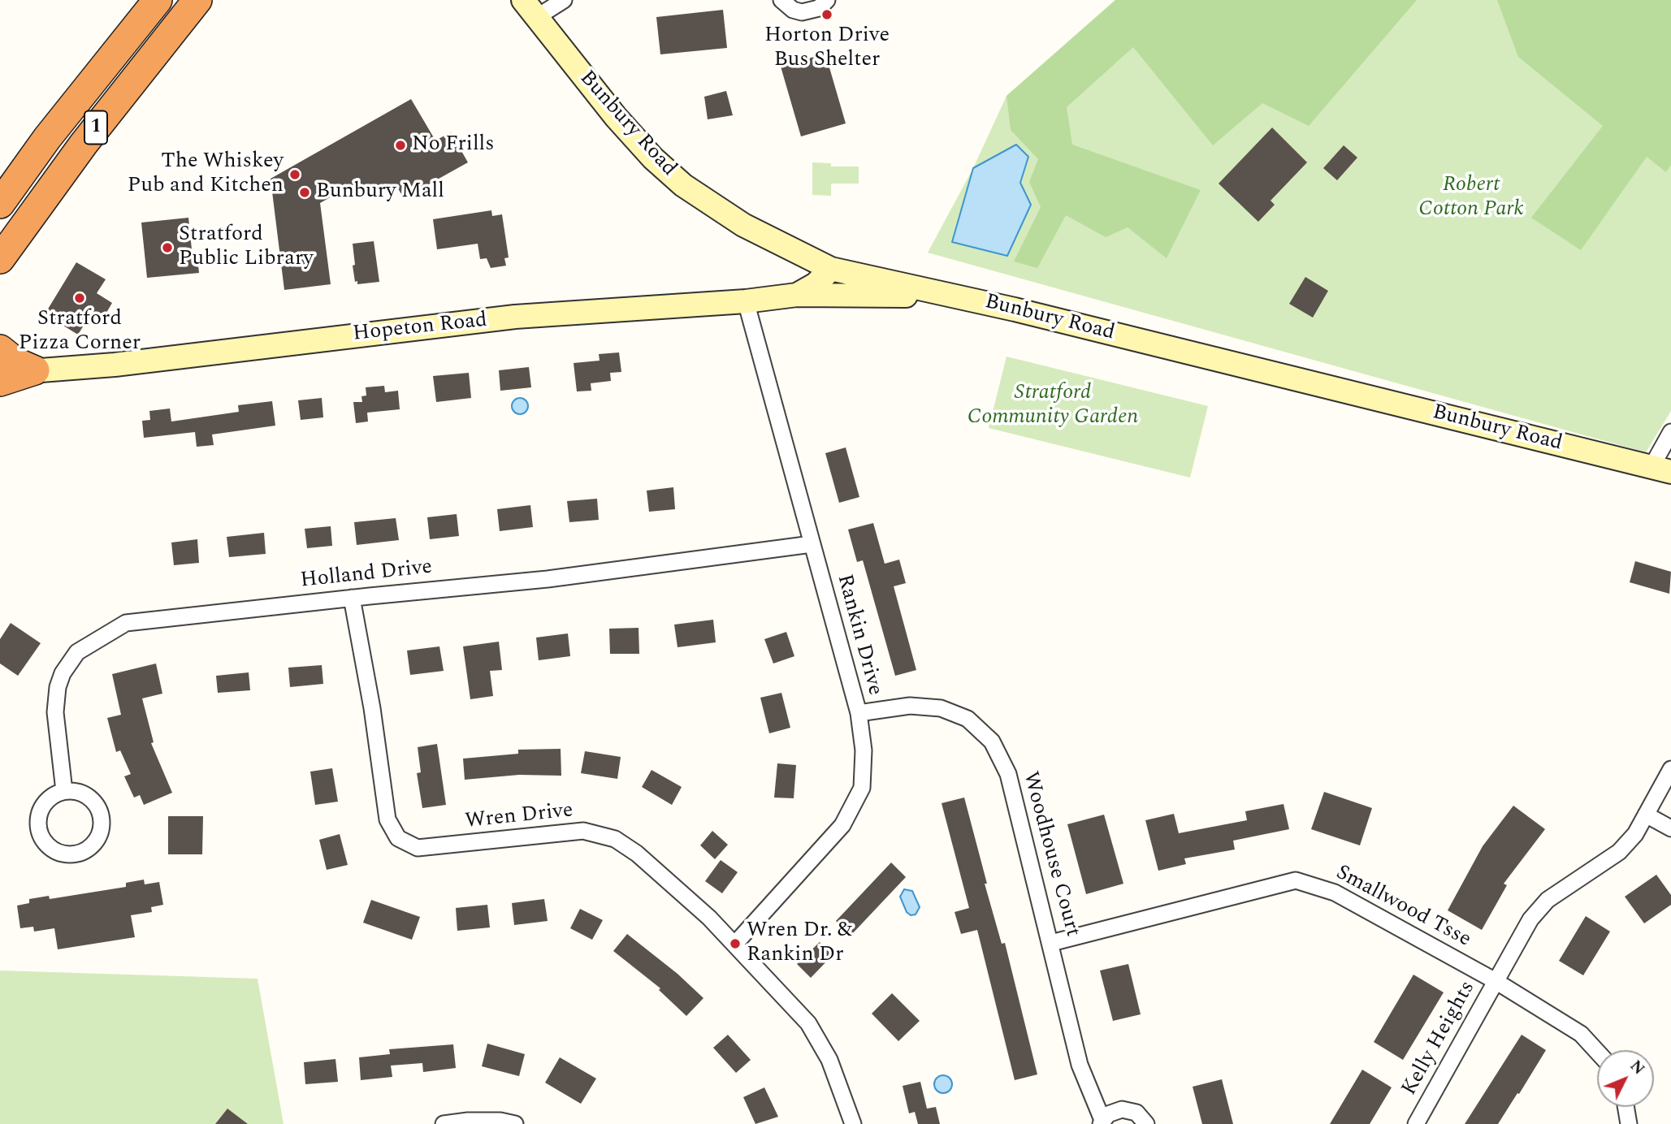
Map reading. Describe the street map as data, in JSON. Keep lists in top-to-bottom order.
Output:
{
  "streets": {
    "highway": ["1"],
    "main road": ["Bunbury Road", "Hopeton Road"],
    "street": [
      "Holland Drive",
      "Rankin Drive",
      "Wren Drive",
      "Woodhouse Court",
      "Smallwood Tsse",
      "Kelly Heights"
    ]
  },
  "crossings": [
    ["Bunbury Road", "Hopeton Road"],
    ["Hopeton Road", "Rankin Drive"],
    ["Holland Drive", "Rankin Drive"],
    ["Holland Drive", "Wren Drive"],
    ["Rankin Drive", "Wren Drive"],
    ["Rankin Drive", "Woodhouse Court"],
    ["Woodhouse Court", "Smallwood Tsse"],
    ["Smallwood Tsse", "Kelly Heights"]
  ],
  "parks": ["Robert Cotton Park", "Stratford Community Garden"],
  "places": [
    "Horton Drive Bus Shelter",
    "No Frills",
    "The Whiskey Pub and Kitchen",
    "Bunbury Mall",
    "Stratford Public Library",
    "Stratford Pizza Corner",
    "Wren Dr. & Rankin Dr"
  ],
  "north": "top right"
}
